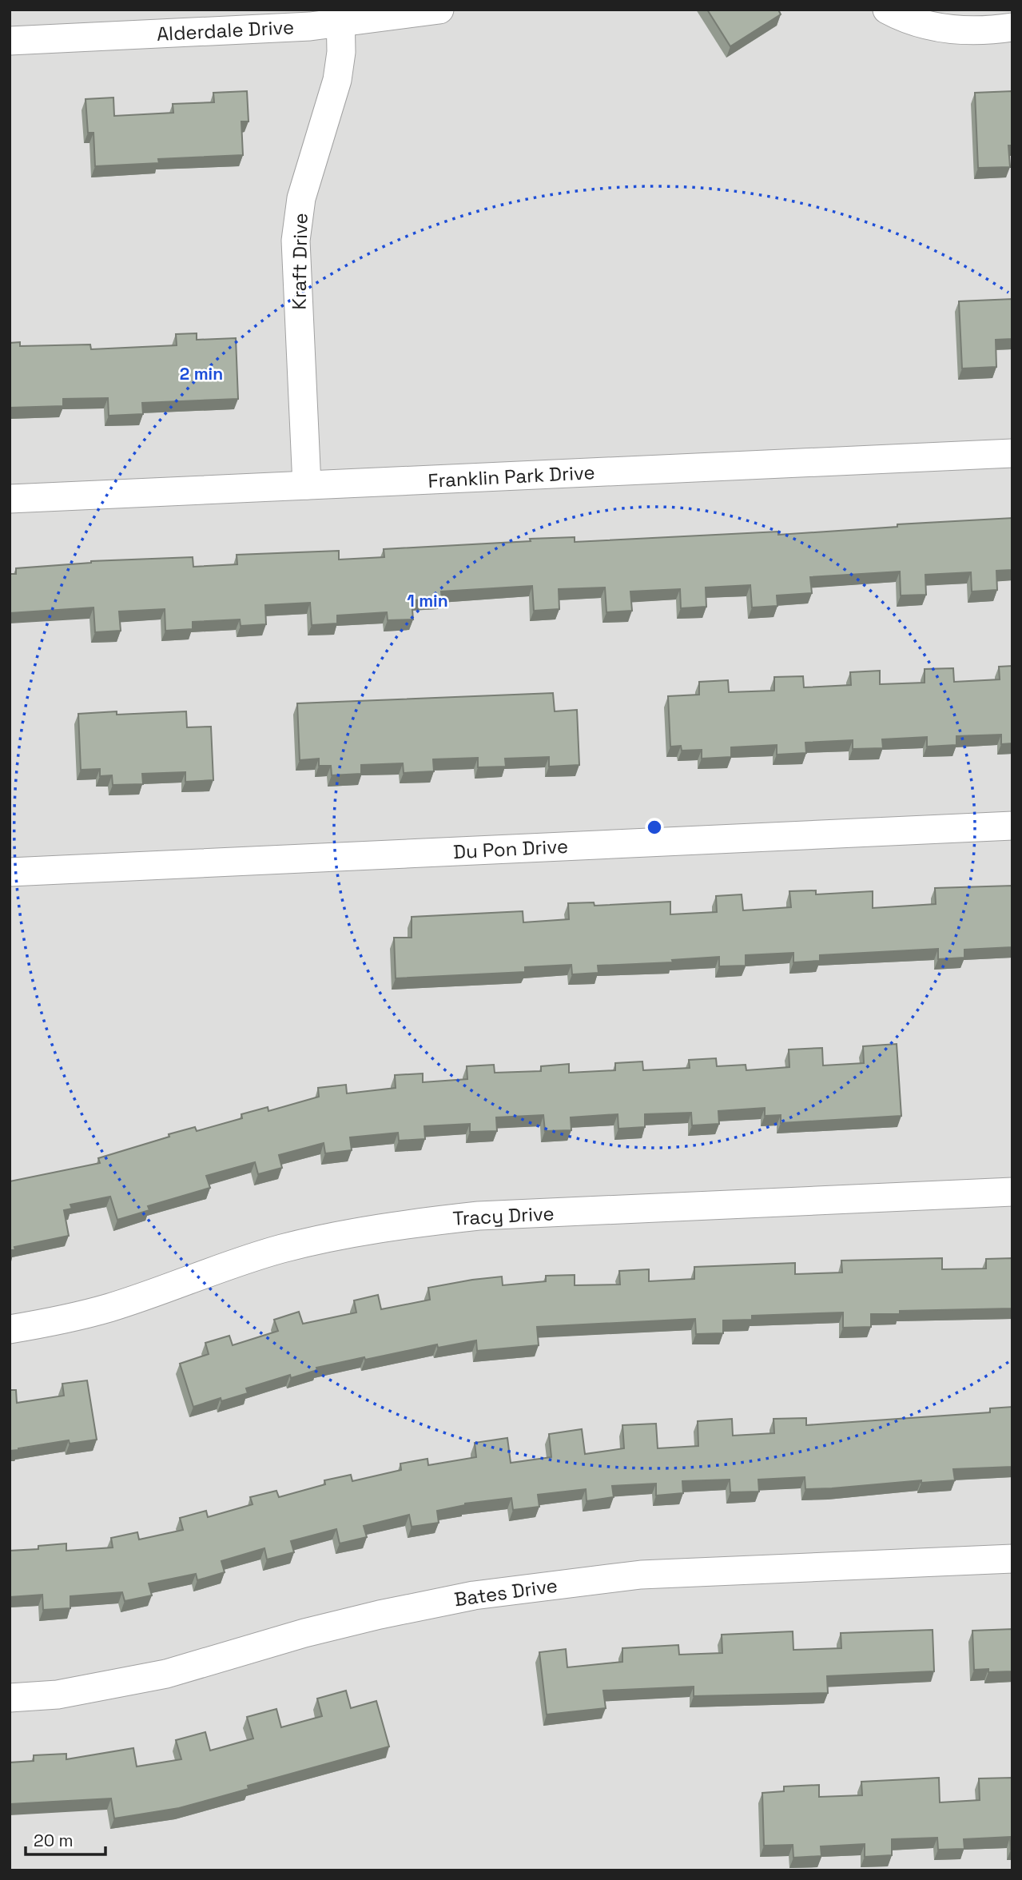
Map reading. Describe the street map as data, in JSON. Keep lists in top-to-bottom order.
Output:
{
  "streets": {
    "street": [
      "Alderdale Drive",
      "Kraft Drive",
      "Franklin Park Drive",
      "Du Pon Drive",
      "Tracy Drive",
      "Bates Drive"
    ]
  },
  "crossings": [
    ["Alderdale Drive", "Kraft Drive"],
    ["Kraft Drive", "Franklin Park Drive"]
  ],
  "scale_bar": "20 m",
  "rings": ["2 min", "1 min"]
}
